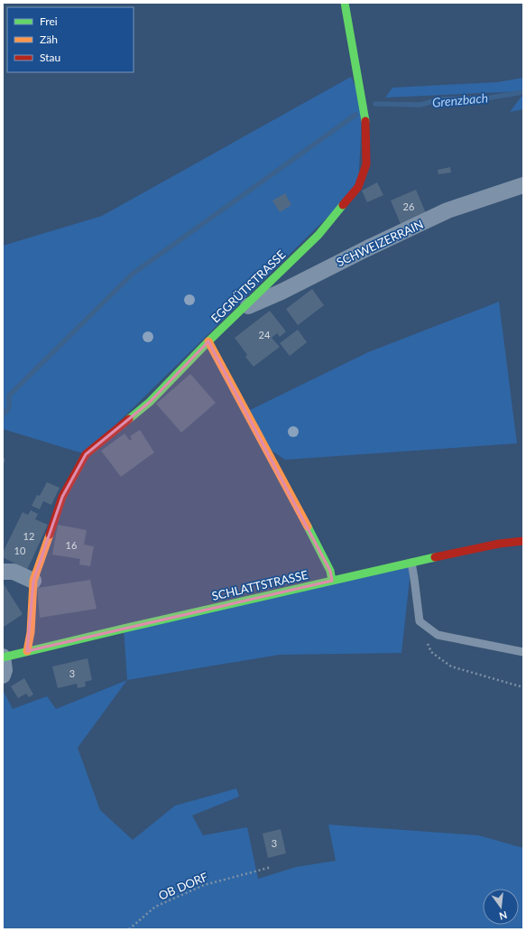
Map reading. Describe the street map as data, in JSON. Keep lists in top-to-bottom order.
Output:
{
  "streets": {
    "street": ["SCHWEIZERRAIN", "EGGRÜTISTRASSE", "SCHLATTSTRASSE"],
    "path": ["OB DORF"]
  },
  "crossings": [
    ["SCHWEIZERRAIN", "EGGRÜTISTRASSE"],
    ["EGGRÜTISTRASSE", "SCHLATTSTRASSE"]
  ],
  "water": ["Grenzbach"],
  "house_numbers": [
    "26",
    "24",
    "12",
    "16",
    "10",
    "3",
    "3"
  ],
  "legend": ["Frei", "Zäh", "Stau"],
  "north": "bottom"
}
